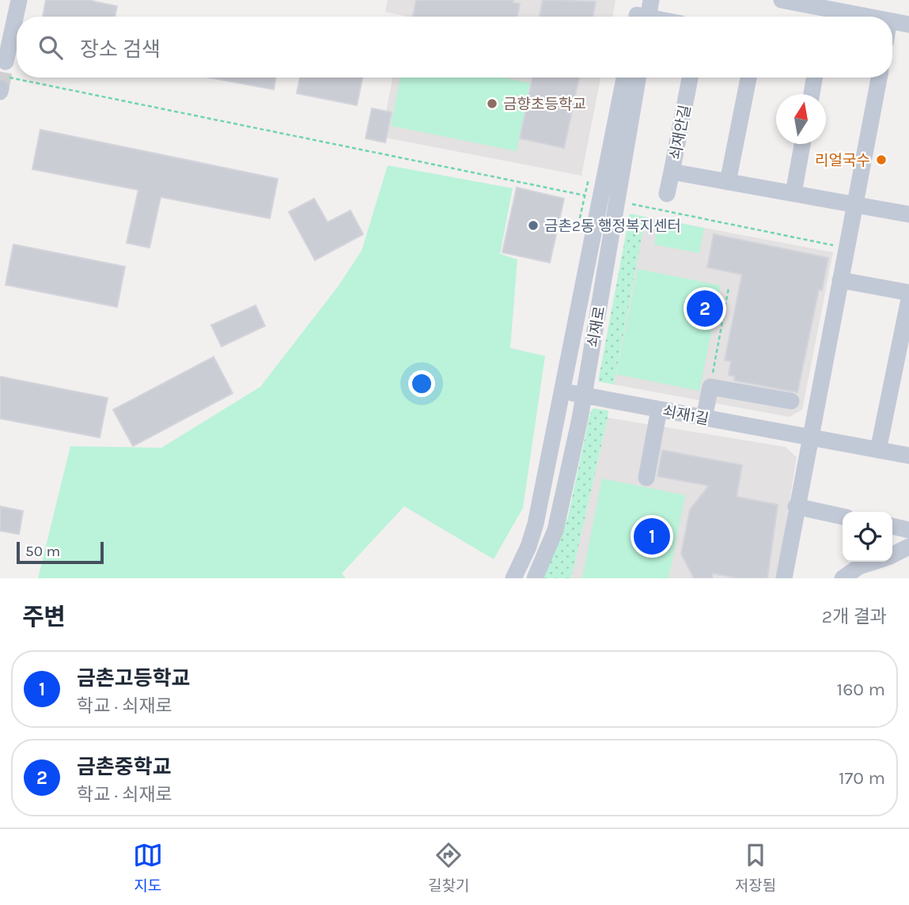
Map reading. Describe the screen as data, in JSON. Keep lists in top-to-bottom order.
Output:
{
  "streets": {
    "street": ["쇠재안길", "쇠재로", "쇠재1길"]
  },
  "crossings": [
    ["쇠재로", "쇠재1길"]
  ],
  "places": ["금향초등학교", "리얼국수", "금촌2동 행정복지센터"],
  "scale_bar": "50 m",
  "north": "top",
  "page": {
    "search": "장소 검색",
    "pins": ["2", "1"],
    "scale": "50 m",
    "heading": ["주변", "2개 결과"],
    "list": [
      {
        "mark": "1",
        "name": "금촌고등학교",
        "note": "학교 · 쇠재로",
        "value": "160 m"
      },
      {
        "mark": "2",
        "name": "금촌중학교",
        "note": "학교 · 쇠재로",
        "value": "170 m"
      }
    ],
    "nav": ["지도", "길찾기", "저장됨"]
  }
}
